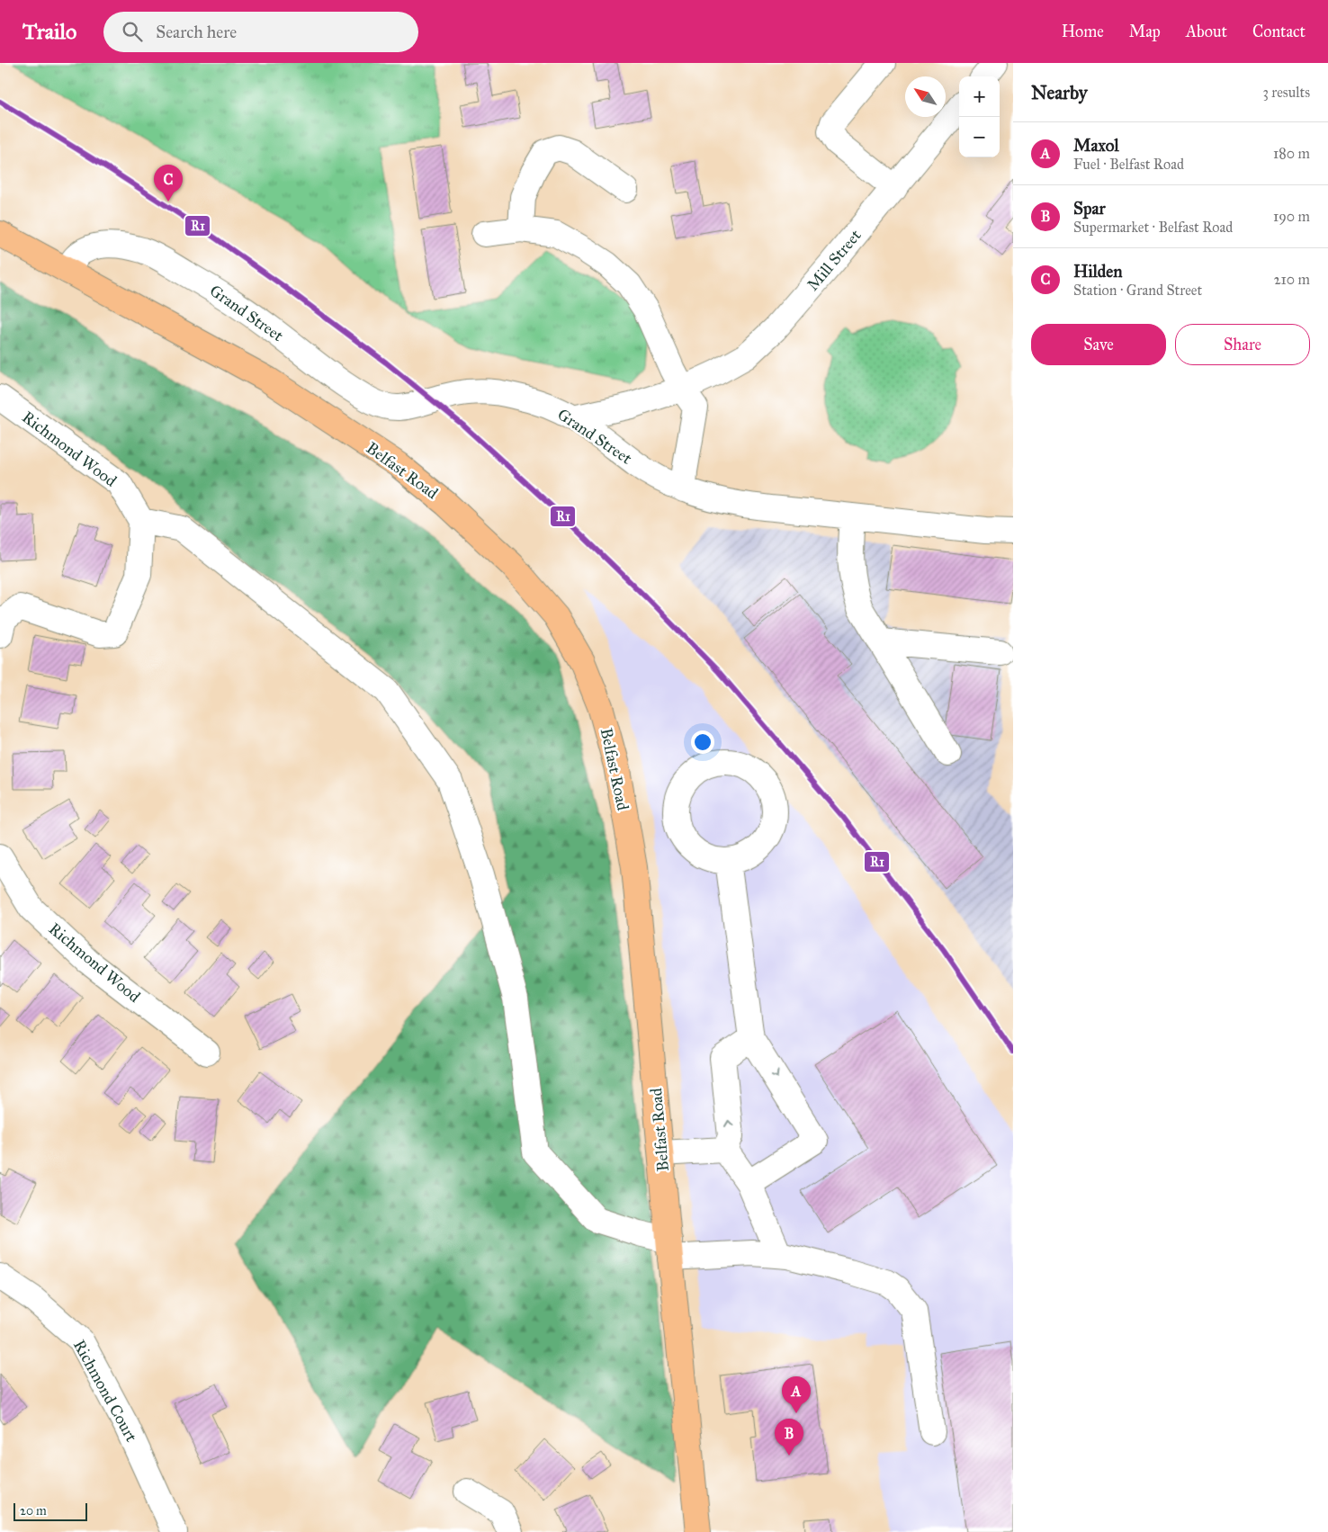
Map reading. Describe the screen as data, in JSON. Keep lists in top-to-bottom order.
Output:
{
  "streets": {
    "highway": ["Belfast Road"],
    "street": [
      "Mill Street",
      "Grand Street",
      "Richmond Wood",
      "Richmond Court"
    ]
  },
  "crossings": [
    ["Mill Street", "Grand Street"],
    ["Grand Street", "Belfast Road"]
  ],
  "lines": ["transit line R1"],
  "scale_bar": "20 m",
  "north": "top left",
  "page": {
    "header": "Trailo",
    "search": "Search here",
    "nav": [
      "Home",
      "Map",
      "About",
      "Contact"
    ],
    "heading": ["Nearby", "3 results"],
    "map_buttons": ["+", "−"],
    "list": [
      {
        "mark": "A",
        "name": "Maxol",
        "note": "Fuel · Belfast Road",
        "value": "180 m"
      },
      {
        "mark": "B",
        "name": "Spar",
        "note": "Supermarket · Belfast Road",
        "value": "190 m"
      },
      {
        "mark": "C",
        "name": "Hilden",
        "note": "Station · Grand Street",
        "value": "210 m"
      }
    ],
    "pins": ["C", "A", "B"],
    "buttons": ["Save", "Share"],
    "scale": "20 m"
  }
}
